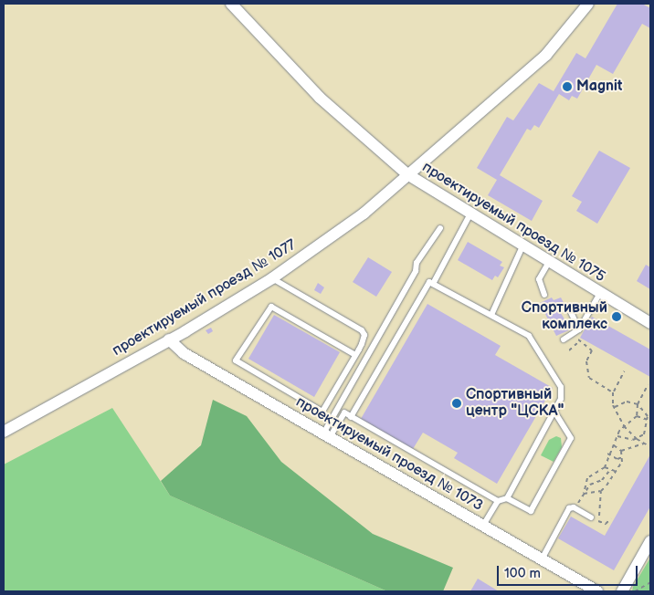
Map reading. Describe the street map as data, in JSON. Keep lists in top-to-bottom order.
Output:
{
  "streets": {
    "street": ["проектируемый проезд № 1075", "проектируемый проезд № 1077", "проектируемый проезд № 1073"]
  },
  "crossings": [
    ["проектируемый проезд № 1075", "проектируемый проезд № 1077"],
    ["проектируемый проезд № 1077", "проектируемый проезд № 1073"]
  ],
  "places": ["Magnit", "Спортивный комплекс", "Спортивный центр \"ЦСКА\""],
  "scale_bar": "100 m"
}
